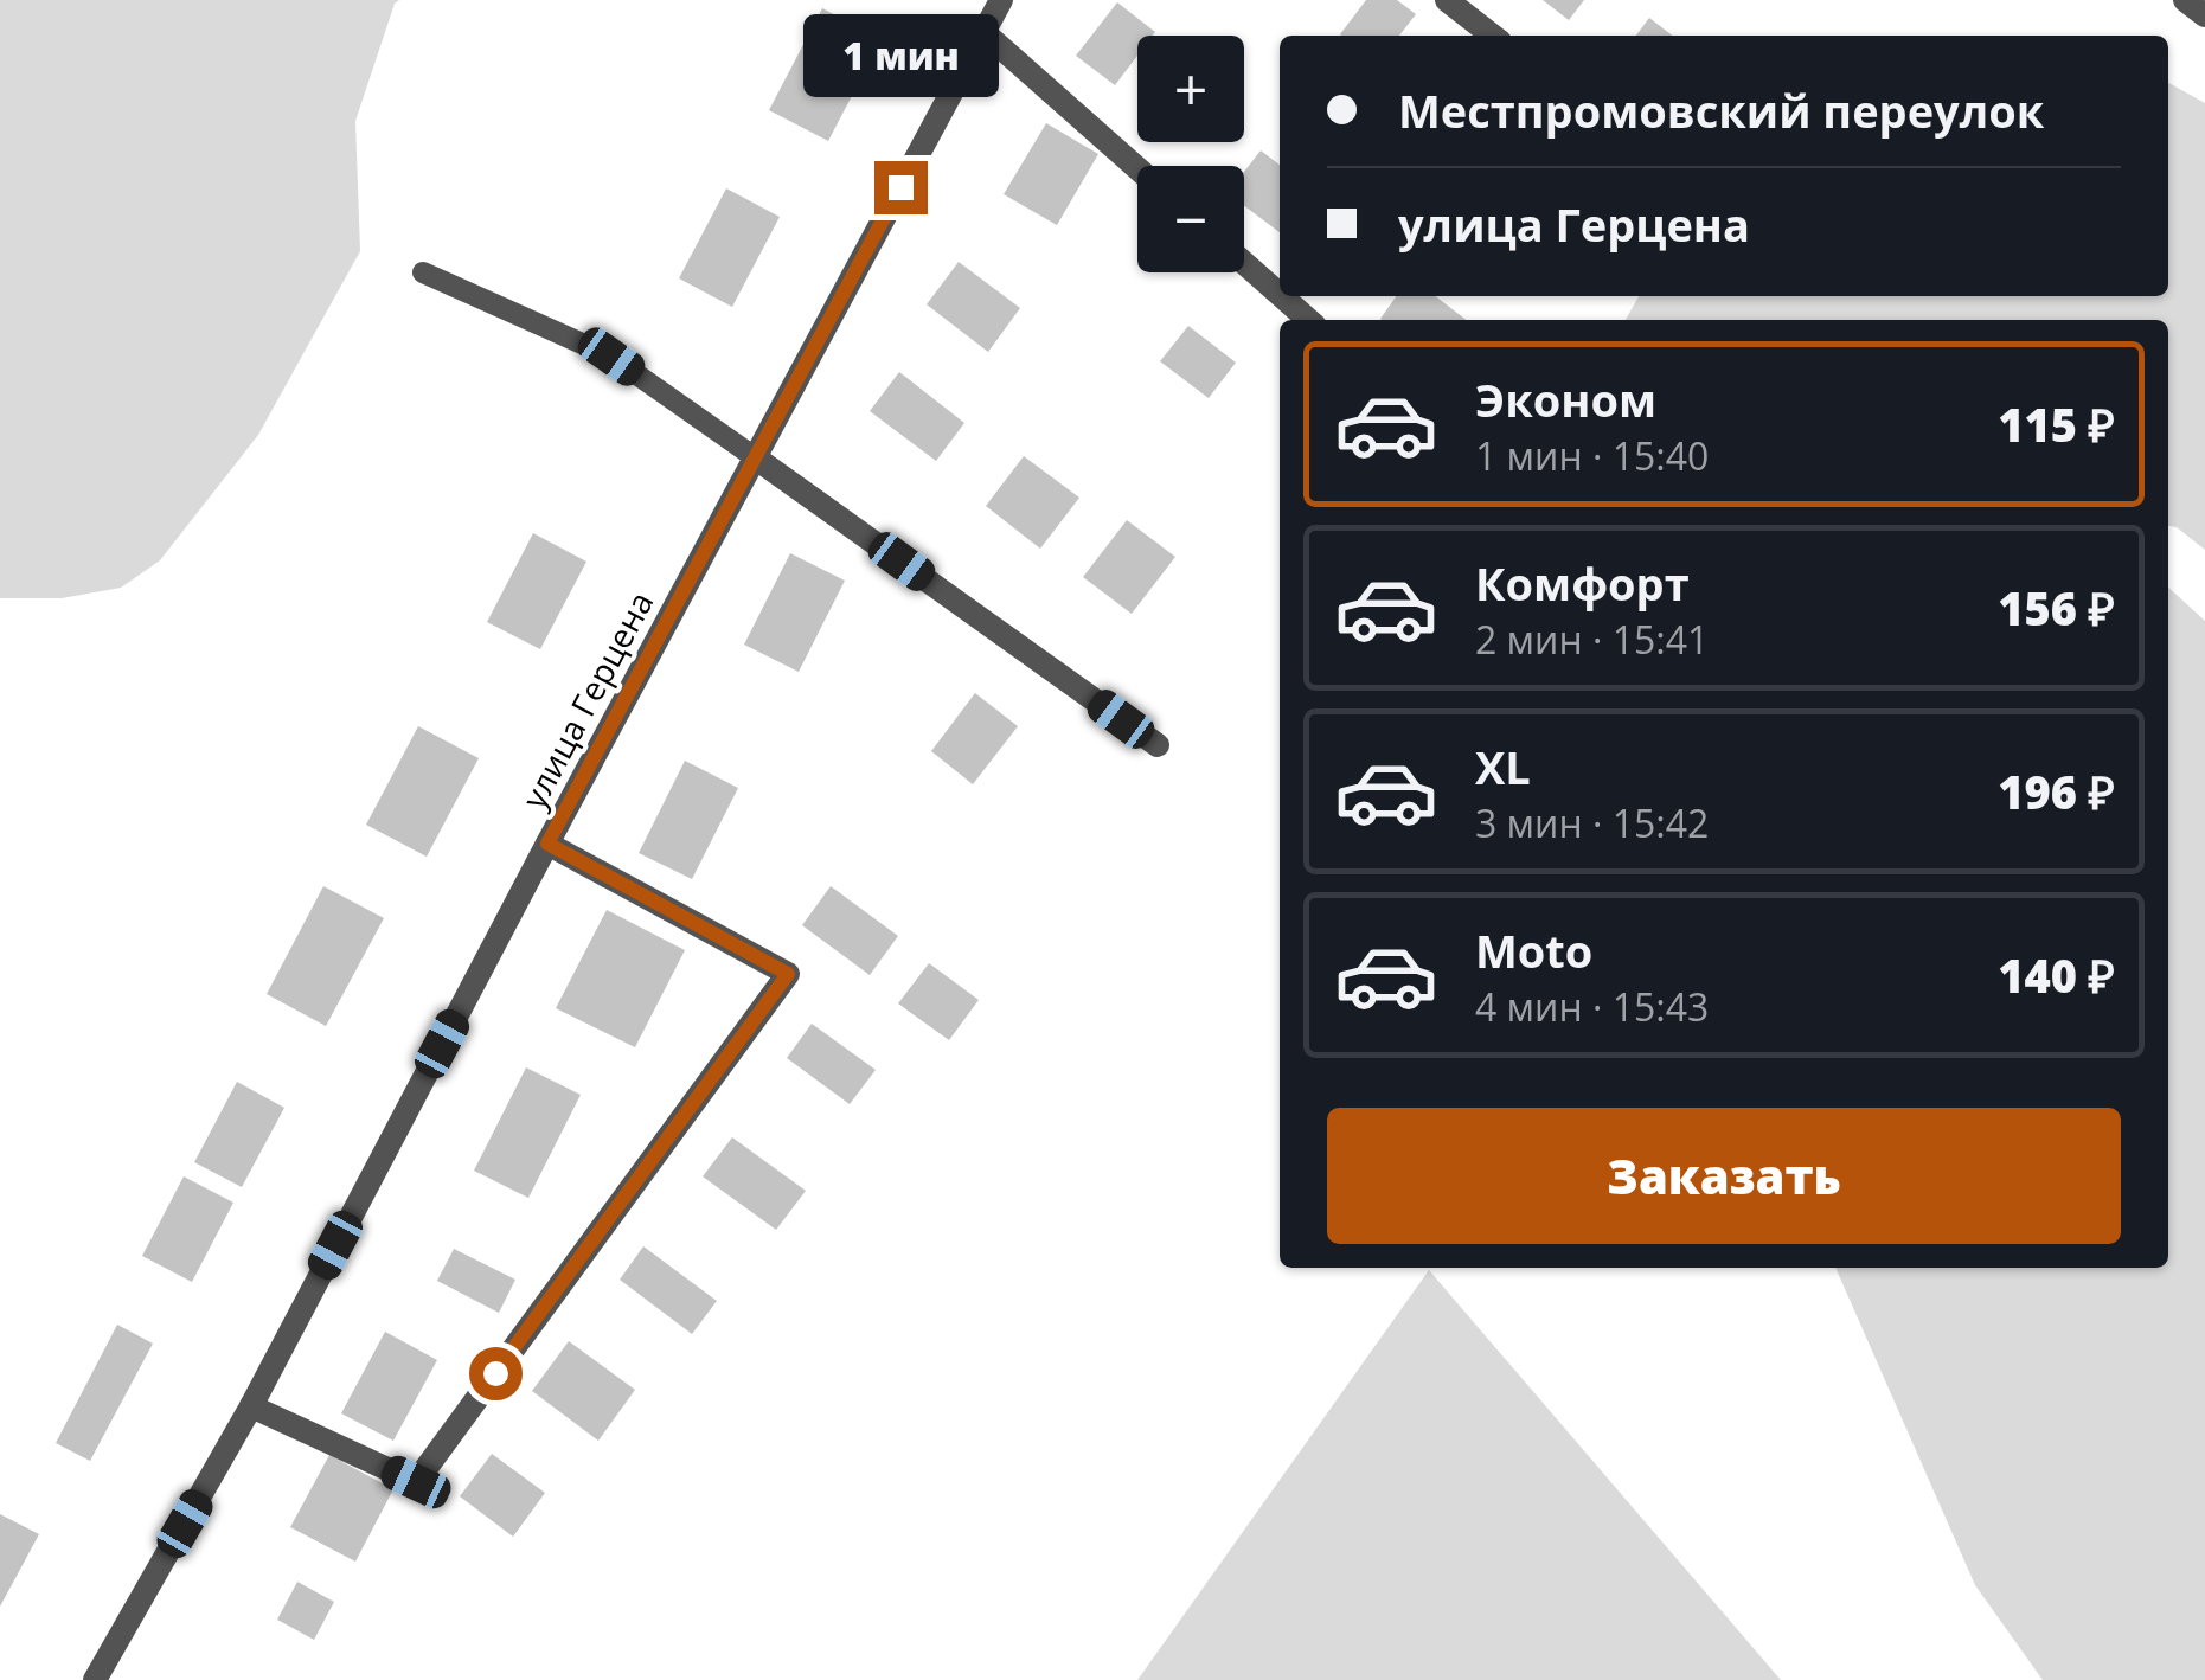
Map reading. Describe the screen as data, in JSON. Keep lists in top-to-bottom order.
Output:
{
  "streets": {
    "street": ["улица Герцена"]
  },
  "page": {
    "bubble": "1 мин",
    "map_buttons": ["+", "−"],
    "banner": ["Местпромовский переулок", "улица Герцена"],
    "list": [
      {
        "name": "Эконом",
        "note": "1 мин · 15:40",
        "value": "115 ₽"
      },
      {
        "name": "Комфорт",
        "note": "2 мин · 15:41",
        "value": "156 ₽"
      },
      {
        "name": "XL",
        "note": "3 мин · 15:42",
        "value": "196 ₽"
      },
      {
        "name": "Moto",
        "note": "4 мин · 15:43",
        "value": "140 ₽"
      }
    ],
    "buttons": "Заказать"
  }
}
